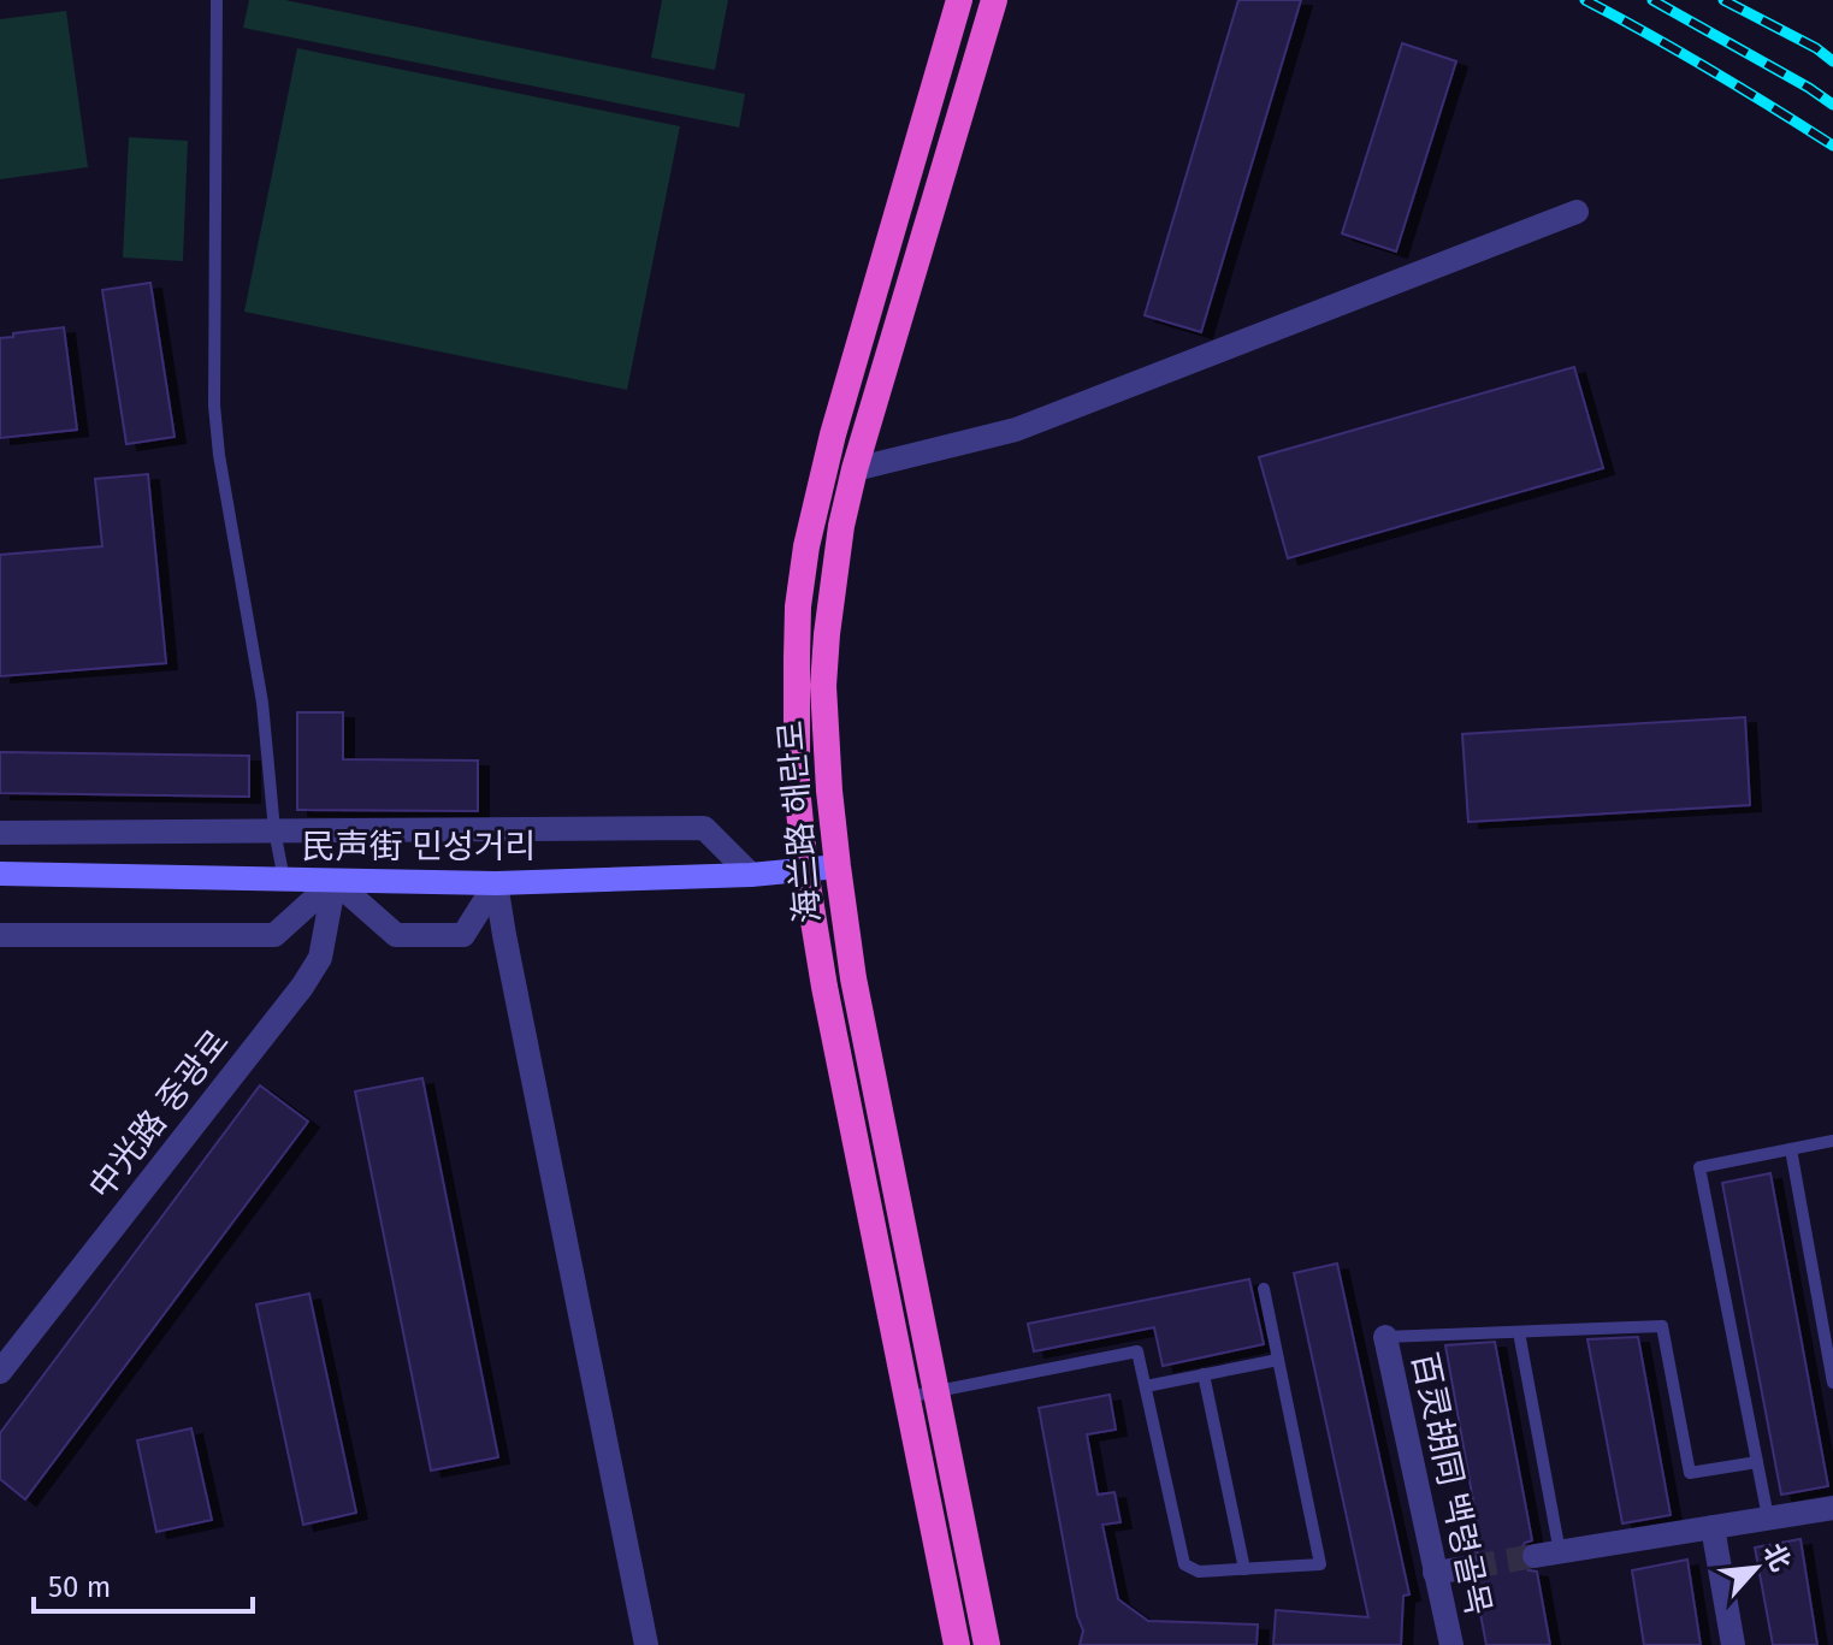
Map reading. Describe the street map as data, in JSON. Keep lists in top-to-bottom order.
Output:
{
  "streets": {
    "highway": ["海兰路 해란로"],
    "main road": ["民声街 민성거리"],
    "street": ["中光路 중광로", "百灵胡同 백령골목"]
  },
  "crossings": [
    ["海兰路 해란로", "民声街 민성거리"],
    ["民声街 민성거리", "中光路 중광로"]
  ],
  "scale_bar": "50 m",
  "north": "top right"
}
